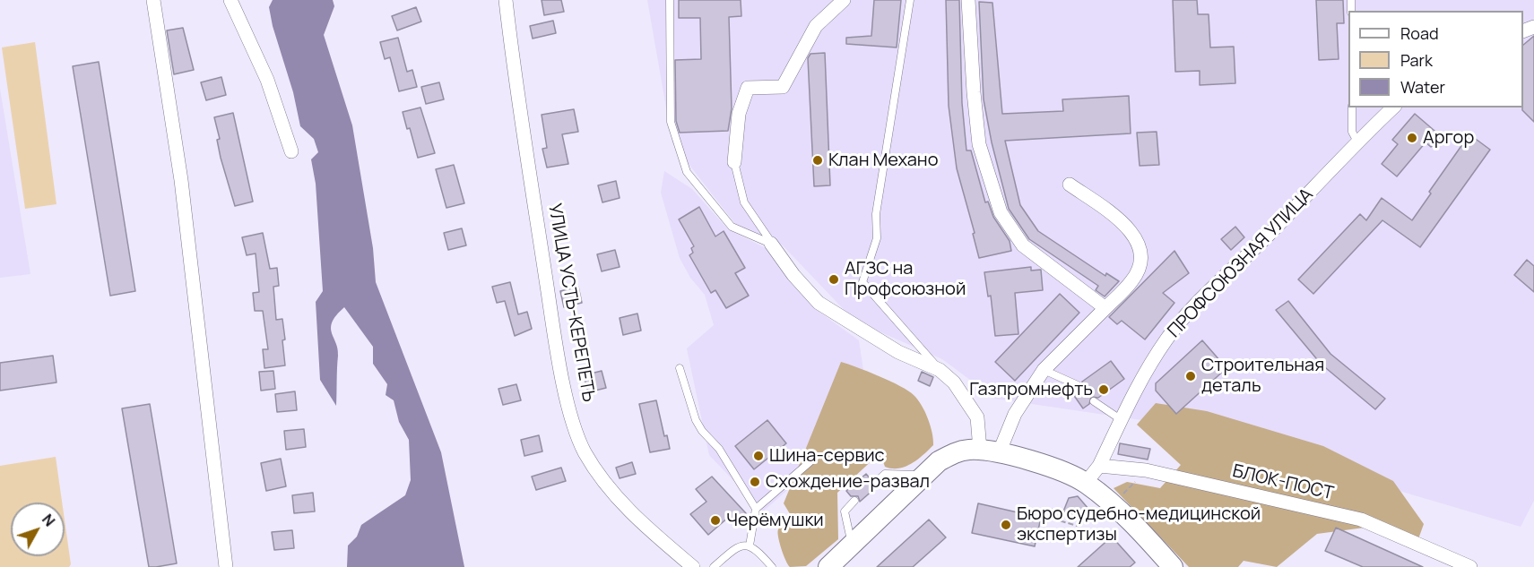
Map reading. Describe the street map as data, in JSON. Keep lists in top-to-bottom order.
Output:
{
  "streets": {
    "street": ["ПРОФСОЮЗНАЯ УЛИЦА", "УЛИЦА УСТЬ-КЕРЕПЕТЬ", "БЛОК-ПОСТ"]
  },
  "crossings": [
    ["ПРОФСОЮЗНАЯ УЛИЦА", "БЛОК-ПОСТ"]
  ],
  "places": [
    "Аргор",
    "Клан Механо",
    "АГЗС на Профсоюзной",
    "Строительная деталь",
    "Газпромнефть",
    "Шина-сервис",
    "Схождение-развал",
    "Черёмушки",
    "Бюро судебно-медицинской экспертизы"
  ],
  "legend": ["Road", "Park", "Water"],
  "north": "top right"
}
